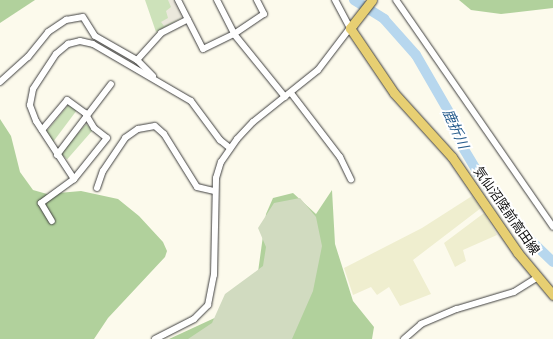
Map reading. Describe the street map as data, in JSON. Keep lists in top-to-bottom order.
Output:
{
  "streets": {
    "main road": ["気仙沼陸前高田線"]
  },
  "water": ["鹿折川"]
}
